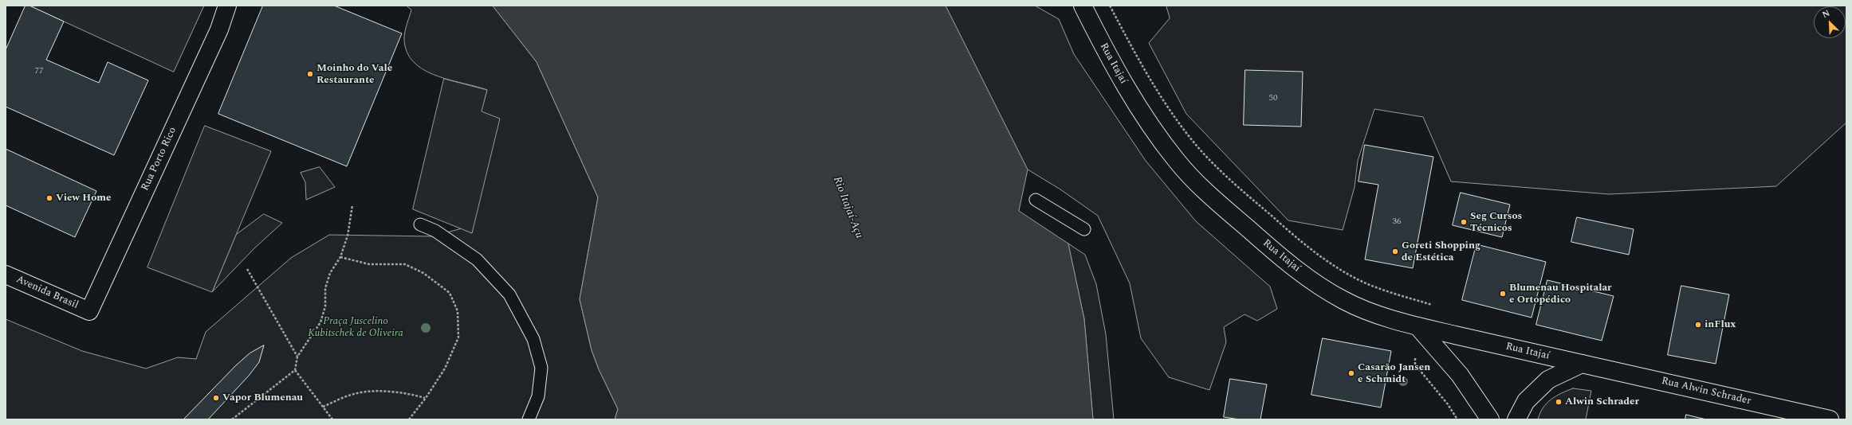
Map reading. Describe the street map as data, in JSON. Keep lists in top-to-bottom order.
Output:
{
  "streets": {
    "main road": [
      "Rua Itajaí",
      "Rua Porto Rico",
      "Avenida Brasil",
      "Rua Alwin Schrader"
    ]
  },
  "crossings": [
    ["Rua Itajaí", "Rua Alwin Schrader"],
    ["Rua Porto Rico", "Avenida Brasil"]
  ],
  "water": ["Rio Itajaí-Açu"],
  "parks": ["Praça Juscelino Kubitschek de Oliveira"],
  "places": [
    "Moinho do Vale Restaurante",
    "View Home",
    "Seg Cursos Técnicos",
    "Goreti Shopping de Estética",
    "Blumenau Hospitalar e Ortopédico",
    "inFlux",
    "Casarão Jansen e Schmidt",
    "Vapor Blumenau",
    "Alwin Schrader"
  ],
  "house_numbers": ["77", "50", "36"],
  "north": "top left"
}
